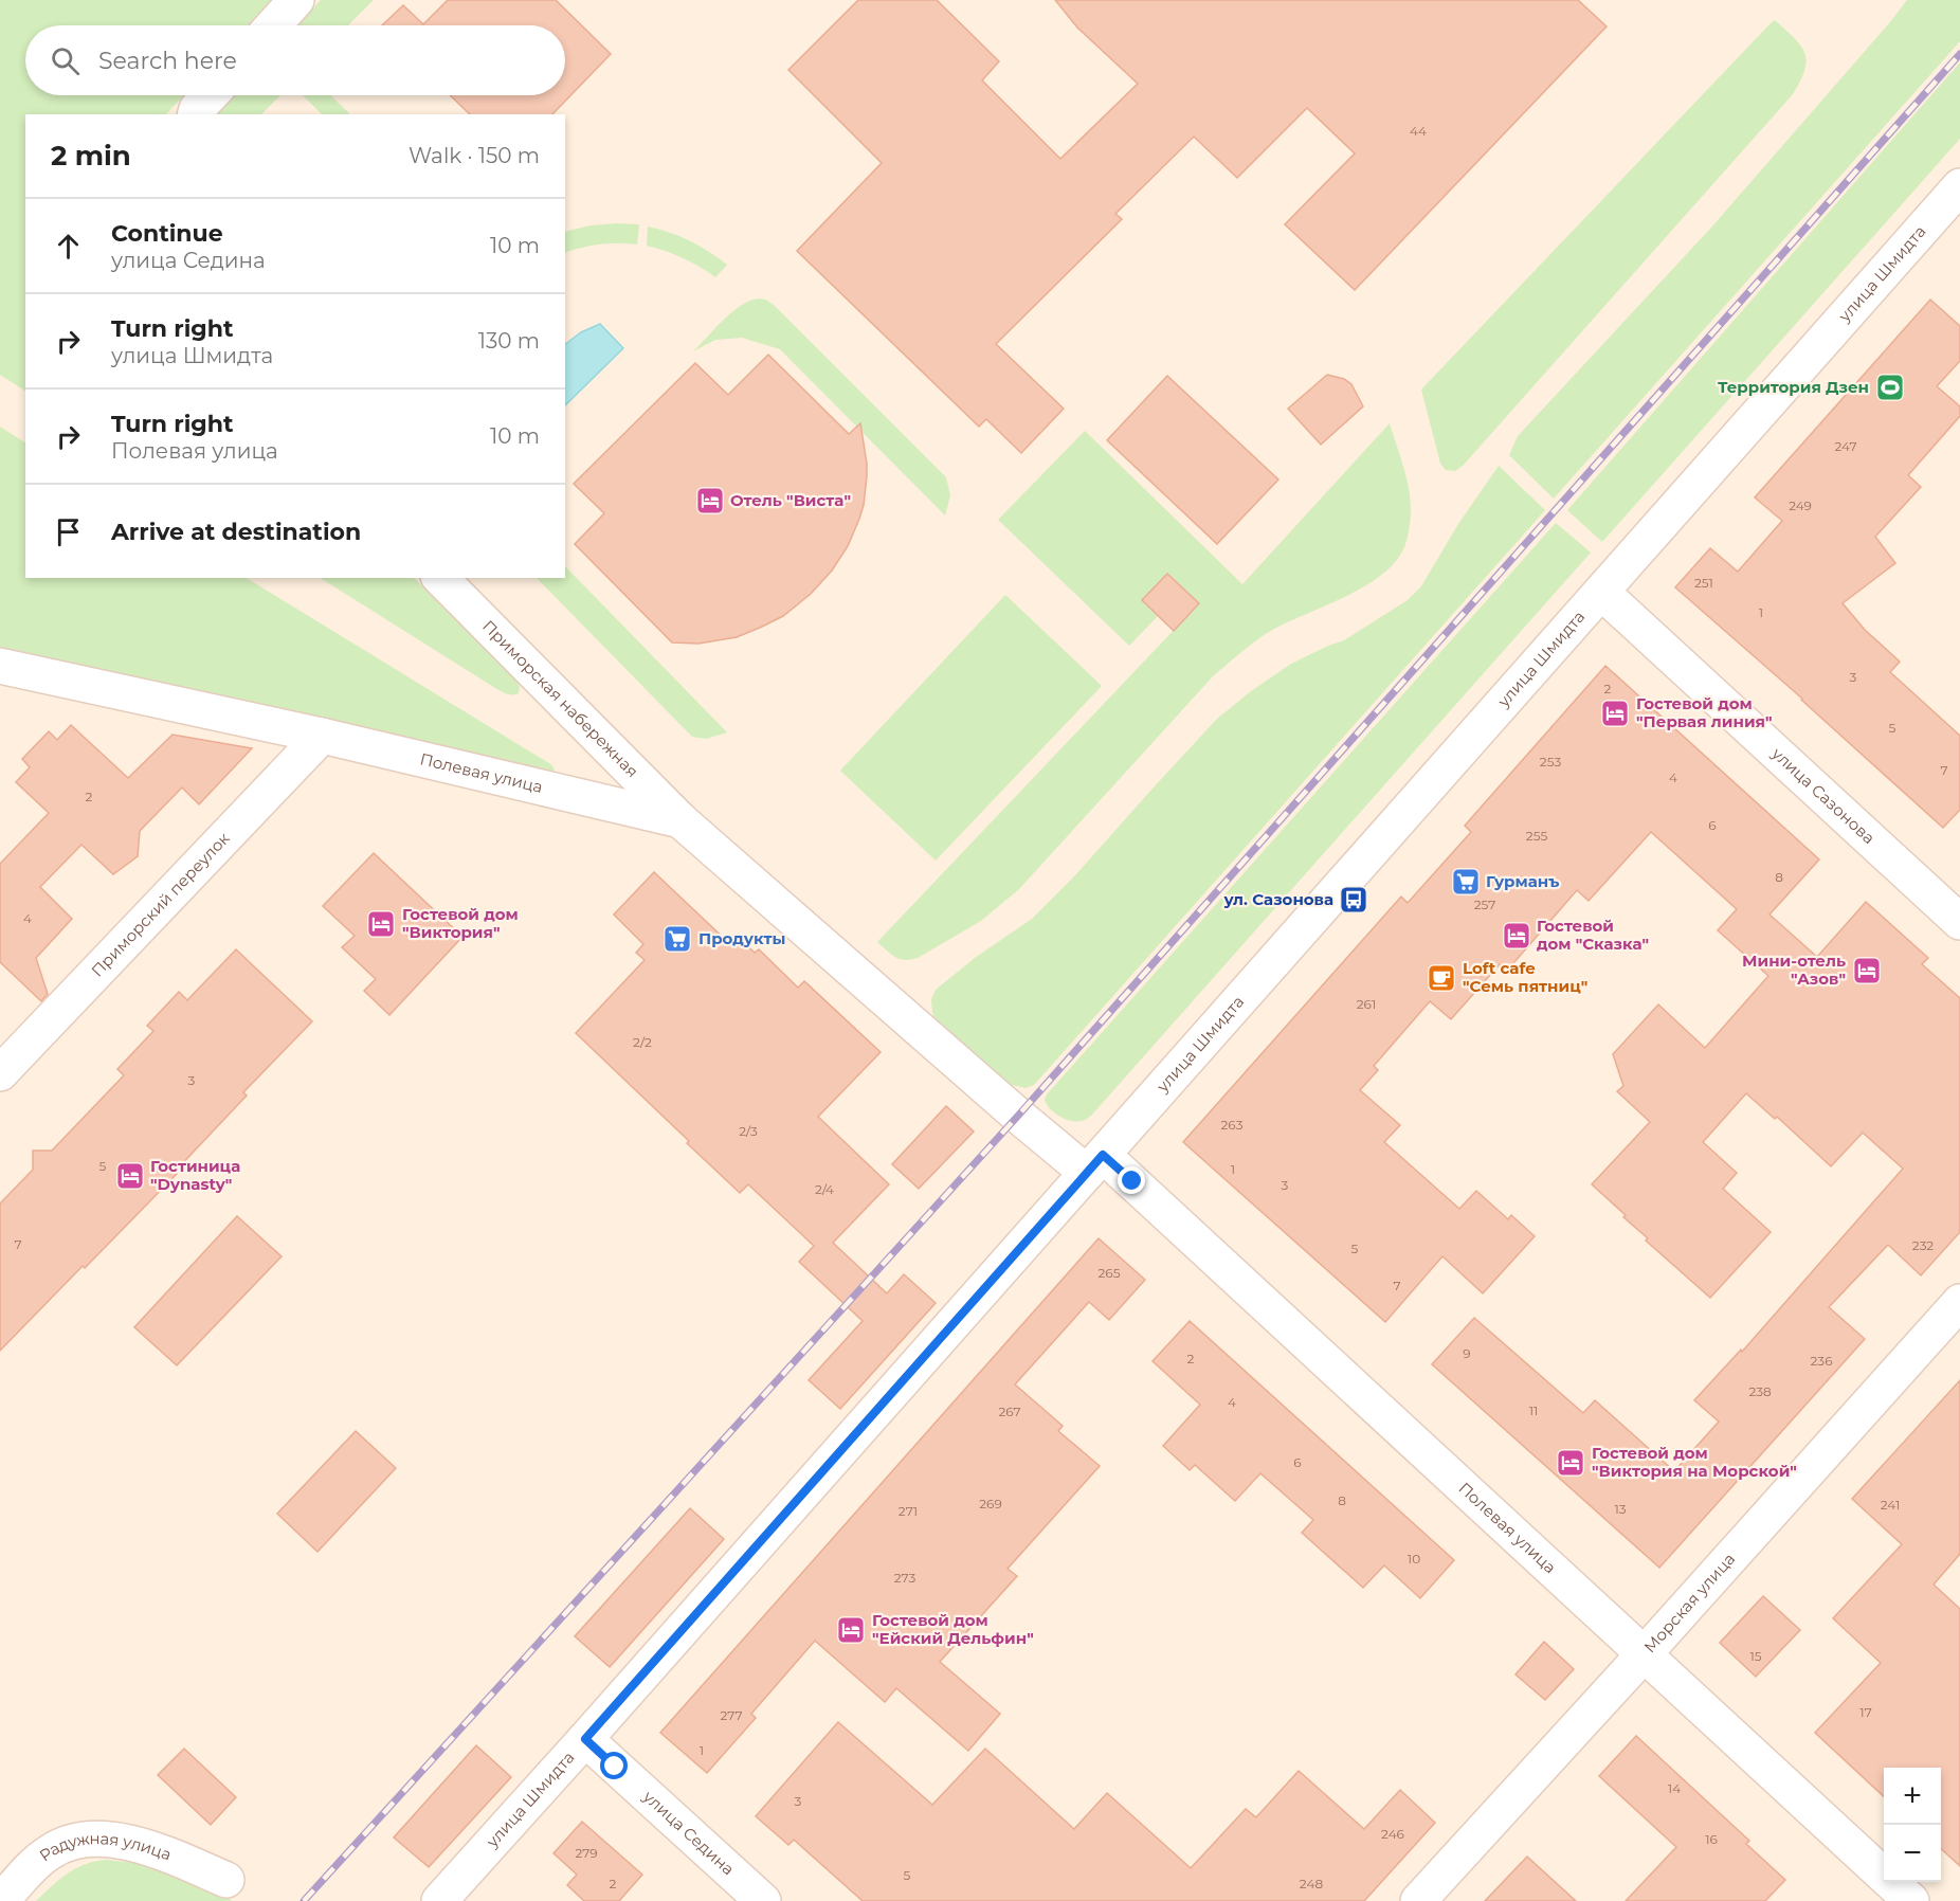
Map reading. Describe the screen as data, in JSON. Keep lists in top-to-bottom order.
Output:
{
  "streets": {
    "street": [
      "улица Шмидта",
      "Приморская набережная",
      "Полевая улица",
      "улица Сазонова",
      "Приморский переулок",
      "Морская улица",
      "улица Седина",
      "Радужная улица"
    ]
  },
  "crossings": [
    ["улица Шмидта", "Полевая улица"],
    ["улица Шмидта", "улица Сазонова"],
    ["улица Шмидта", "улица Седина"],
    ["Приморская набережная", "Полевая улица"],
    ["Полевая улица", "Приморский переулок"],
    ["Полевая улица", "Морская улица"]
  ],
  "places": {
    "sports": ["Территория Дзен"],
    "hotel": [
      "Отель \"Виста\"",
      "Гостевой дом \"Первая линия\"",
      "Гостевой дом \"Виктория\"",
      "Гостевой дом \"Сказка\"",
      "Мини-отель \"Азов\"",
      "Гостиница \"Dynasty\"",
      "Гостевой дом \"Виктория на Морской\"",
      "Гостевой дом \"Ейский Дельфин\""
    ],
    "supermarket": ["Гурманъ", "Продукты"],
    "bus stop": ["ул. Сазонова"],
    "cafe": ["Loft cafe \"Семь пятниц\""]
  },
  "house_numbers": [
    "44",
    "247",
    "249",
    "251",
    "1",
    "3",
    "2",
    "5",
    "253",
    "7",
    "4",
    "2",
    "6",
    "255",
    "8",
    "257",
    "4",
    "261",
    "2/2",
    "3",
    "263",
    "2/3",
    "5",
    "1",
    "3",
    "2/4",
    "7",
    "232",
    "5",
    "265",
    "7",
    "9",
    "2",
    "236",
    "238",
    "4",
    "11",
    "267",
    "6",
    "8",
    "269",
    "241",
    "13",
    "271",
    "10",
    "273",
    "15",
    "17",
    "277",
    "1",
    "14",
    "3",
    "246",
    "16",
    "279",
    "5",
    "2",
    "248"
  ],
  "page": {
    "search": "Search here",
    "heading": ["2 min", "Walk · 150 m"],
    "list": [
      ["Continue", "улица Седина", "10 m"],
      ["Turn right", "улица Шмидта", "130 m"],
      ["Turn right", "Полевая улица", "10 m"],
      "Arrive at destination"
    ],
    "map_buttons": ["+", "−"]
  }
}
